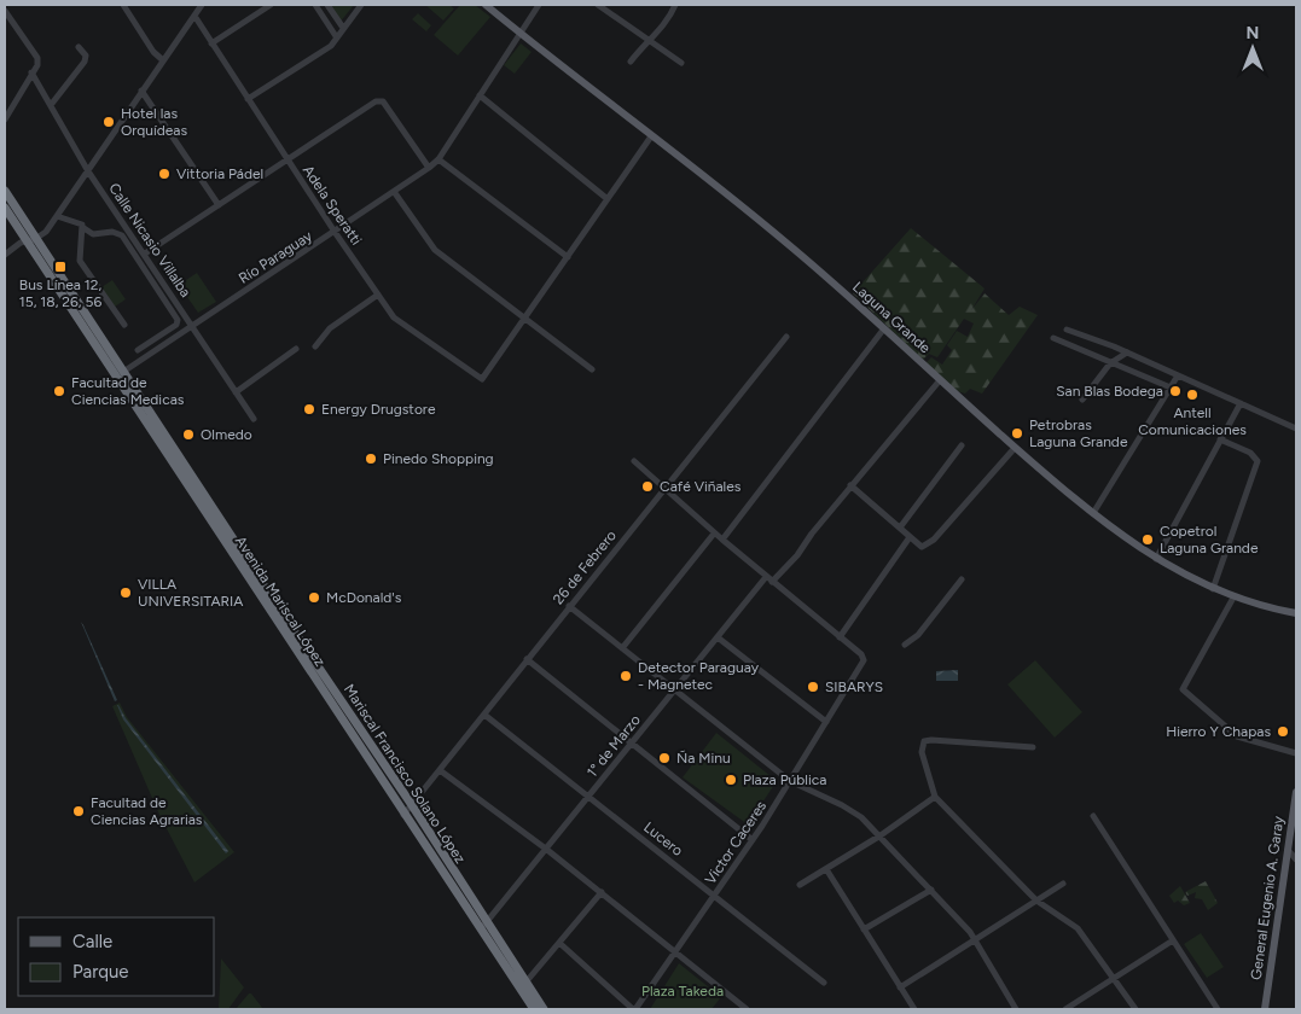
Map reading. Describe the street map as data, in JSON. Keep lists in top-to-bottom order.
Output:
{
  "streets": {
    "highway": ["Avenida Mariscal López", "Mariscal Francisco Solano López"],
    "main road": ["Laguna Grande", "General Eugenio A. Garay"],
    "street": [
      "Adela Speratti",
      "Calle Nicasio Villalba",
      "Río Paraguay",
      "26 de Febrero",
      "1° de Marzo",
      "Lucero",
      "Victor Caceres"
    ]
  },
  "crossings": [
    ["Adela Speratti", "Río Paraguay"],
    ["Calle Nicasio Villalba", "Río Paraguay"],
    ["Río Paraguay", "Laguna Grande"],
    ["Río Paraguay", "Mariscal Francisco Solano López"],
    ["26 de Febrero", "Avenida Mariscal López"],
    ["26 de Febrero", "Mariscal Francisco Solano López"],
    ["26 de Febrero", "Lucero"],
    ["Avenida Mariscal López", "1° de Marzo"],
    ["Avenida Mariscal López", "Mariscal Francisco Solano López"],
    ["1° de Marzo", "Mariscal Francisco Solano López"],
    ["1° de Marzo", "Lucero"],
    ["Lucero", "Victor Caceres"]
  ],
  "parks": ["Plaza Takeda"],
  "places": {
    "other": [
      "Hotel las Orquídeas",
      "Vittoria Pádel",
      "Facultad de Ciencias Medicas",
      "San Blas Bodega",
      "Antell Comunicaciones",
      "Energy Drugstore",
      "Petrobras Laguna Grande",
      "Olmedo",
      "Pinedo Shopping",
      "Café Viñales",
      "Copetrol Laguna Grande",
      "VILLA UNIVERSITARIA",
      "McDonald's",
      "Detector Paraguay - Magnetec",
      "SIBARYS",
      "Hierro Y Chapas",
      "Ña Minu",
      "Plaza Pública",
      "Facultad de Ciencias Agrarias"
    ],
    "transit": ["Bus Línea 12, 15, 18, 26, 56"]
  },
  "legend": ["Calle", "Parque"],
  "north": "top"
}
